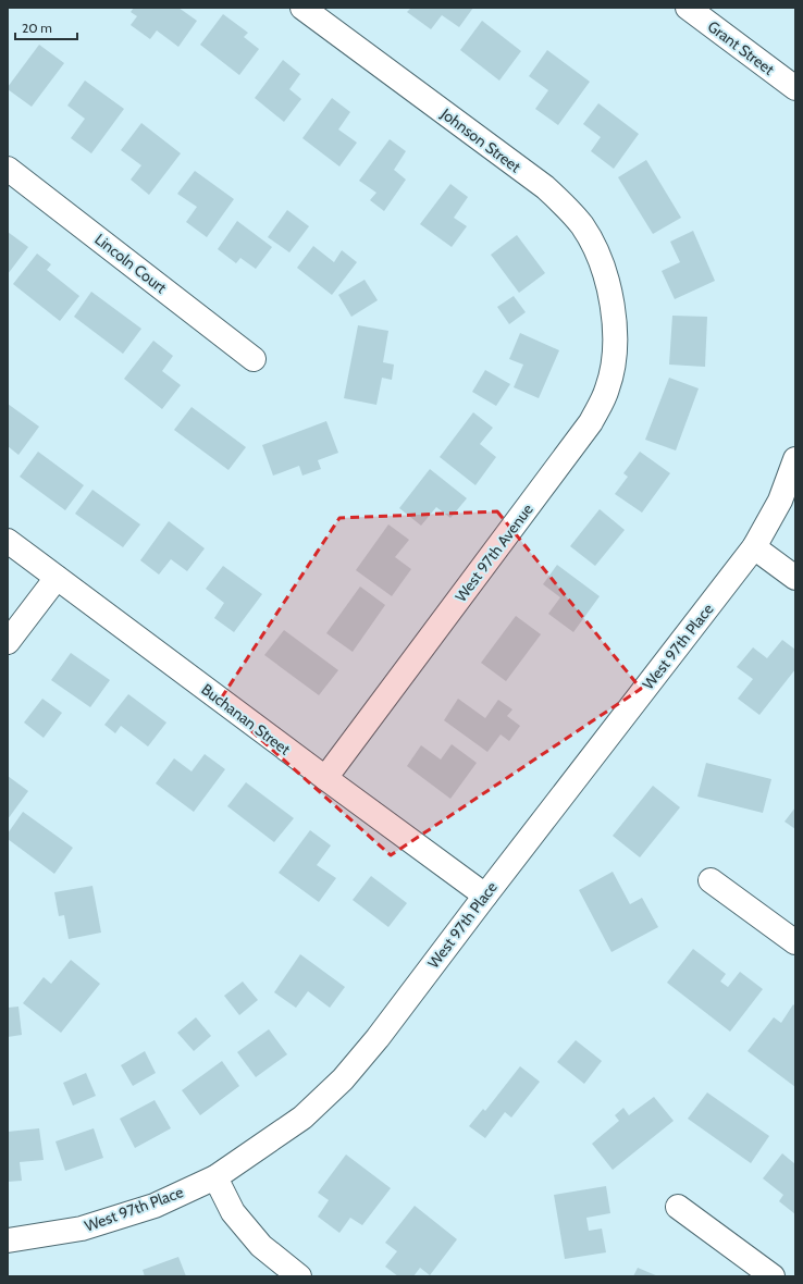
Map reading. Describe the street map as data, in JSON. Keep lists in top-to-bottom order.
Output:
{
  "streets": {
    "street": [
      "Grant Street",
      "Johnson Street",
      "Lincoln Court",
      "West 97th Avenue",
      "West 97th Place",
      "Buchanan Street"
    ]
  },
  "crossings": [
    ["Johnson Street", "West 97th Avenue"],
    ["West 97th Avenue", "Buchanan Street"],
    ["West 97th Place", "Buchanan Street"]
  ],
  "scale_bar": "20 m"
}
